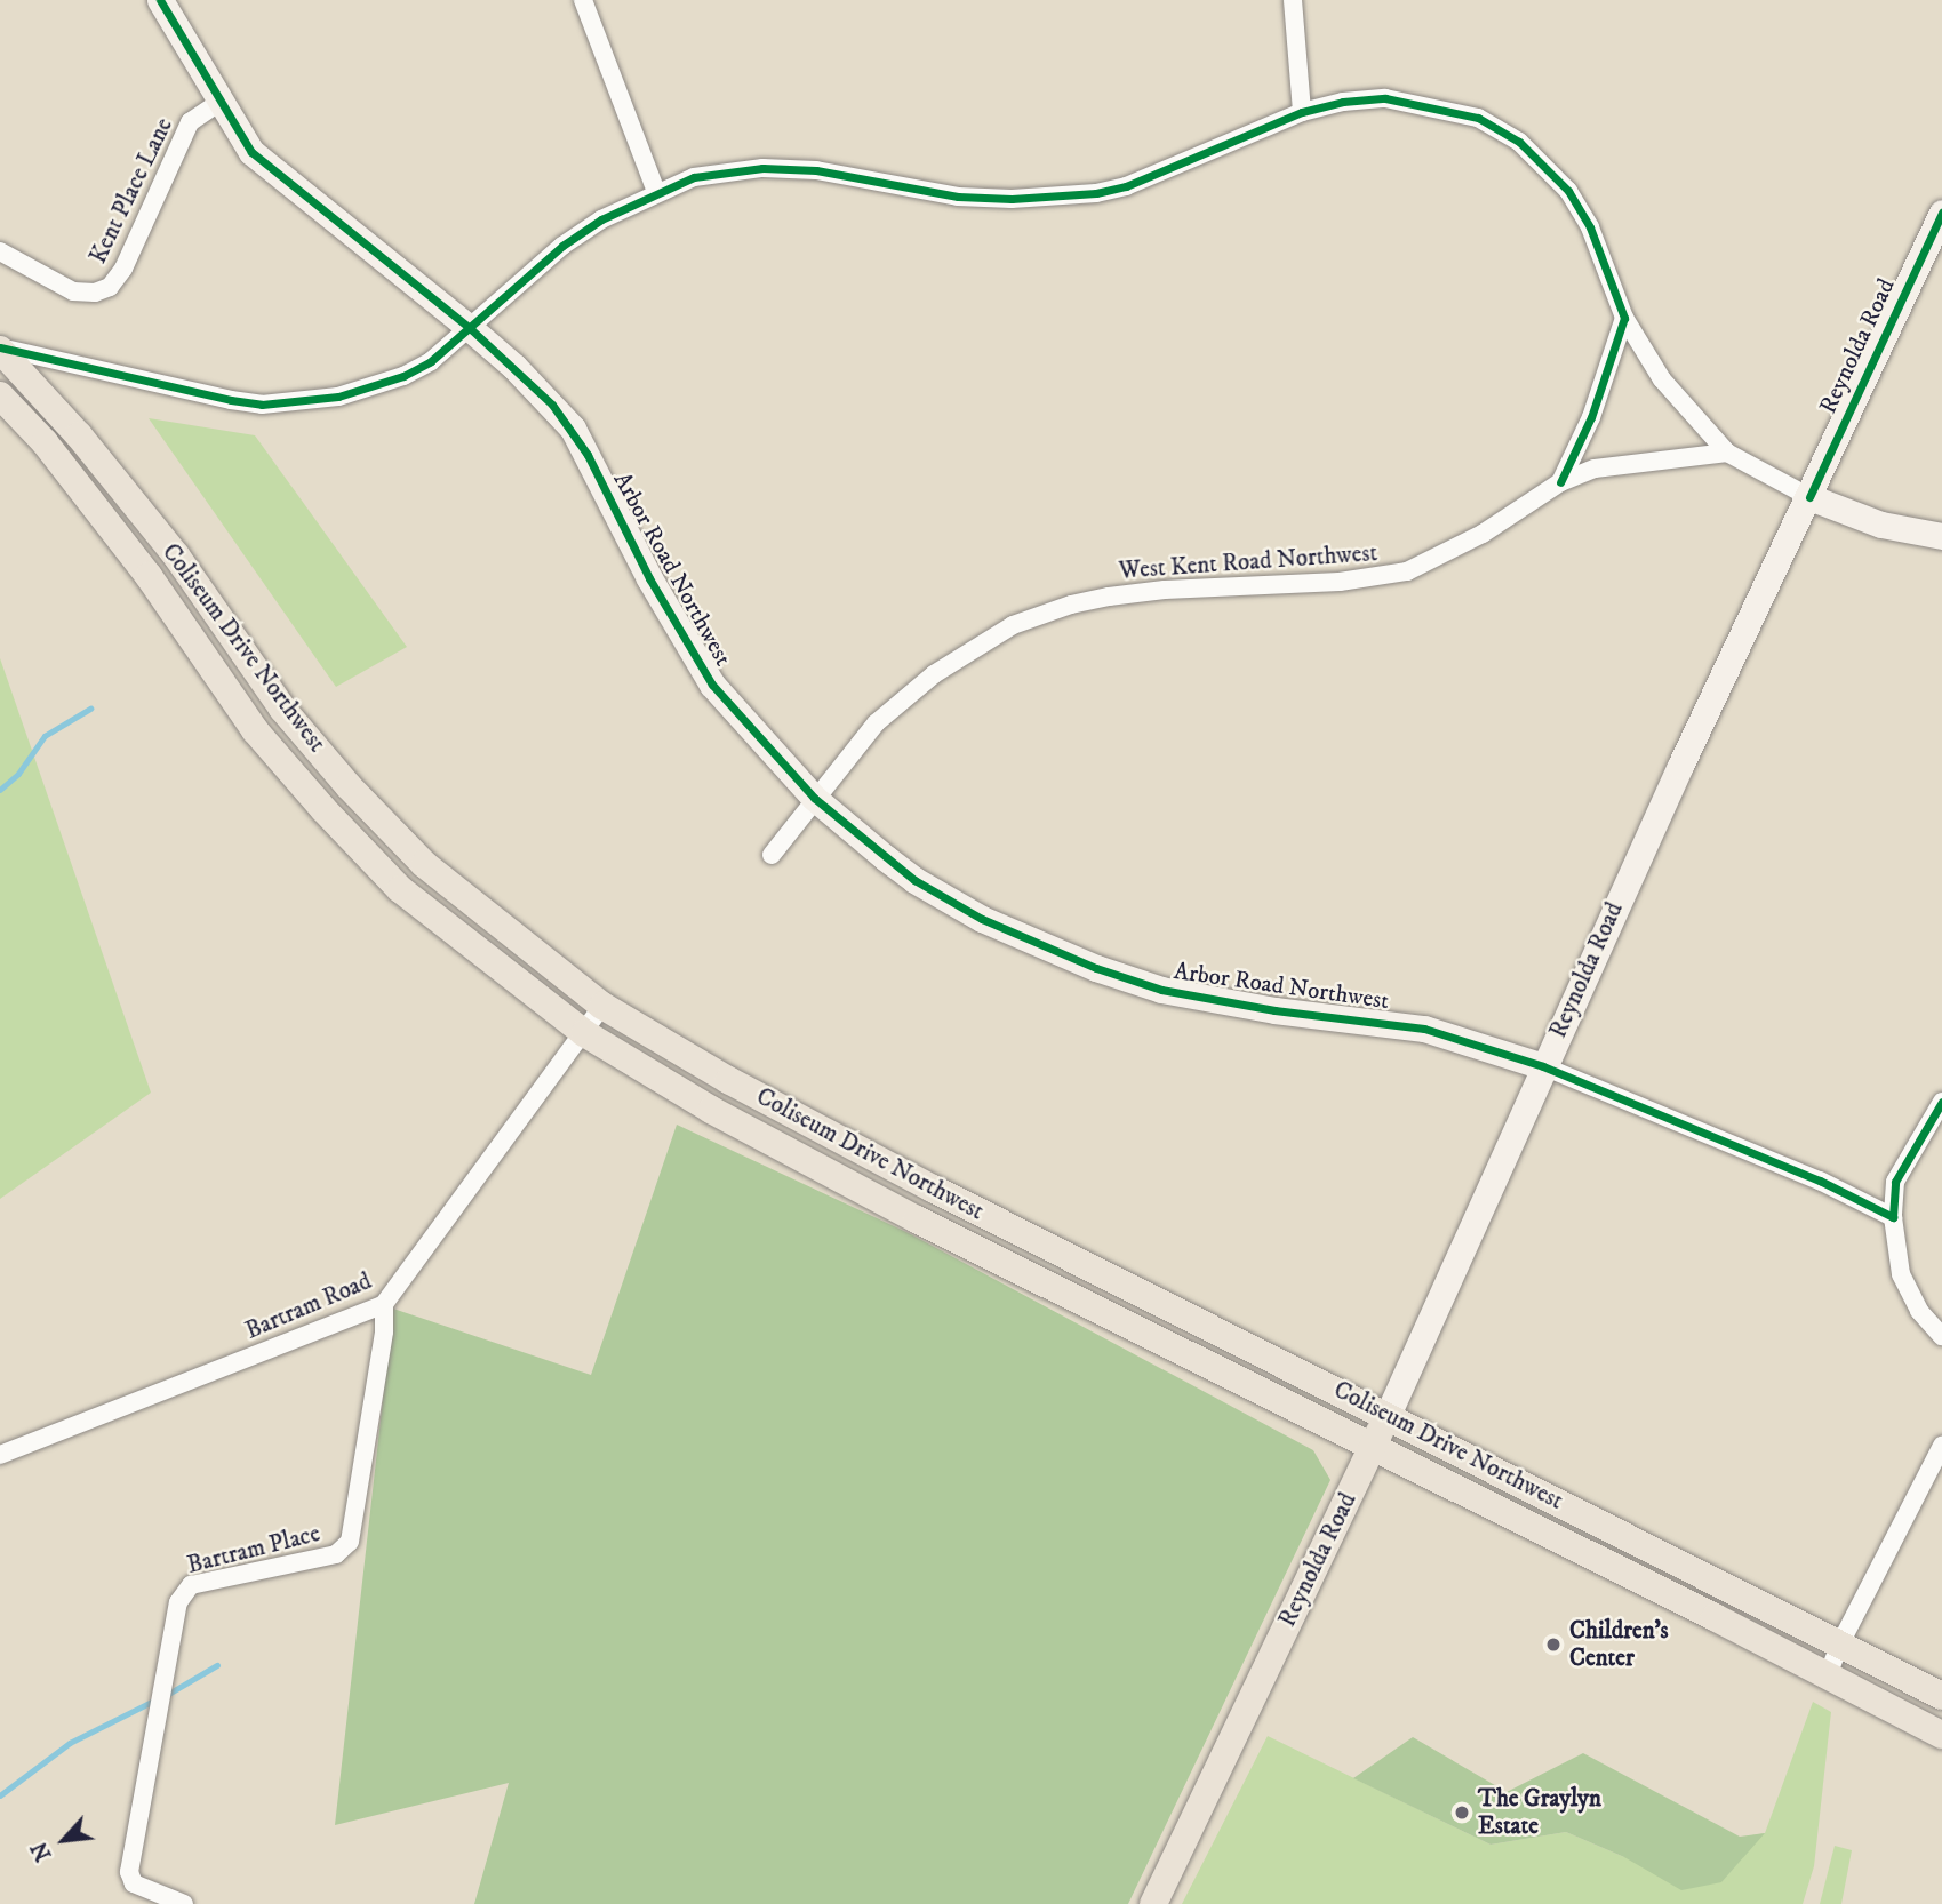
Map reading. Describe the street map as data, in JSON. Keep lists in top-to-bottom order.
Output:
{
  "streets": {
    "main road": ["Reynolda Road", "Coliseum Drive Northwest"],
    "street": [
      "Kent Place Lane",
      "West Kent Road Northwest",
      "Arbor Road Northwest",
      "Bartram Road",
      "Bartram Place"
    ]
  },
  "crossings": [
    ["Kent Place Lane", "Arbor Road Northwest"],
    ["Reynolda Road", "Arbor Road Northwest"],
    ["Reynolda Road", "Coliseum Drive Northwest"],
    ["West Kent Road Northwest", "Arbor Road Northwest"],
    ["Coliseum Drive Northwest", "Bartram Road"],
    ["Bartram Road", "Bartram Place"]
  ],
  "places": ["Children's Center", "The Graylyn Estate"],
  "north": "bottom left"
}
